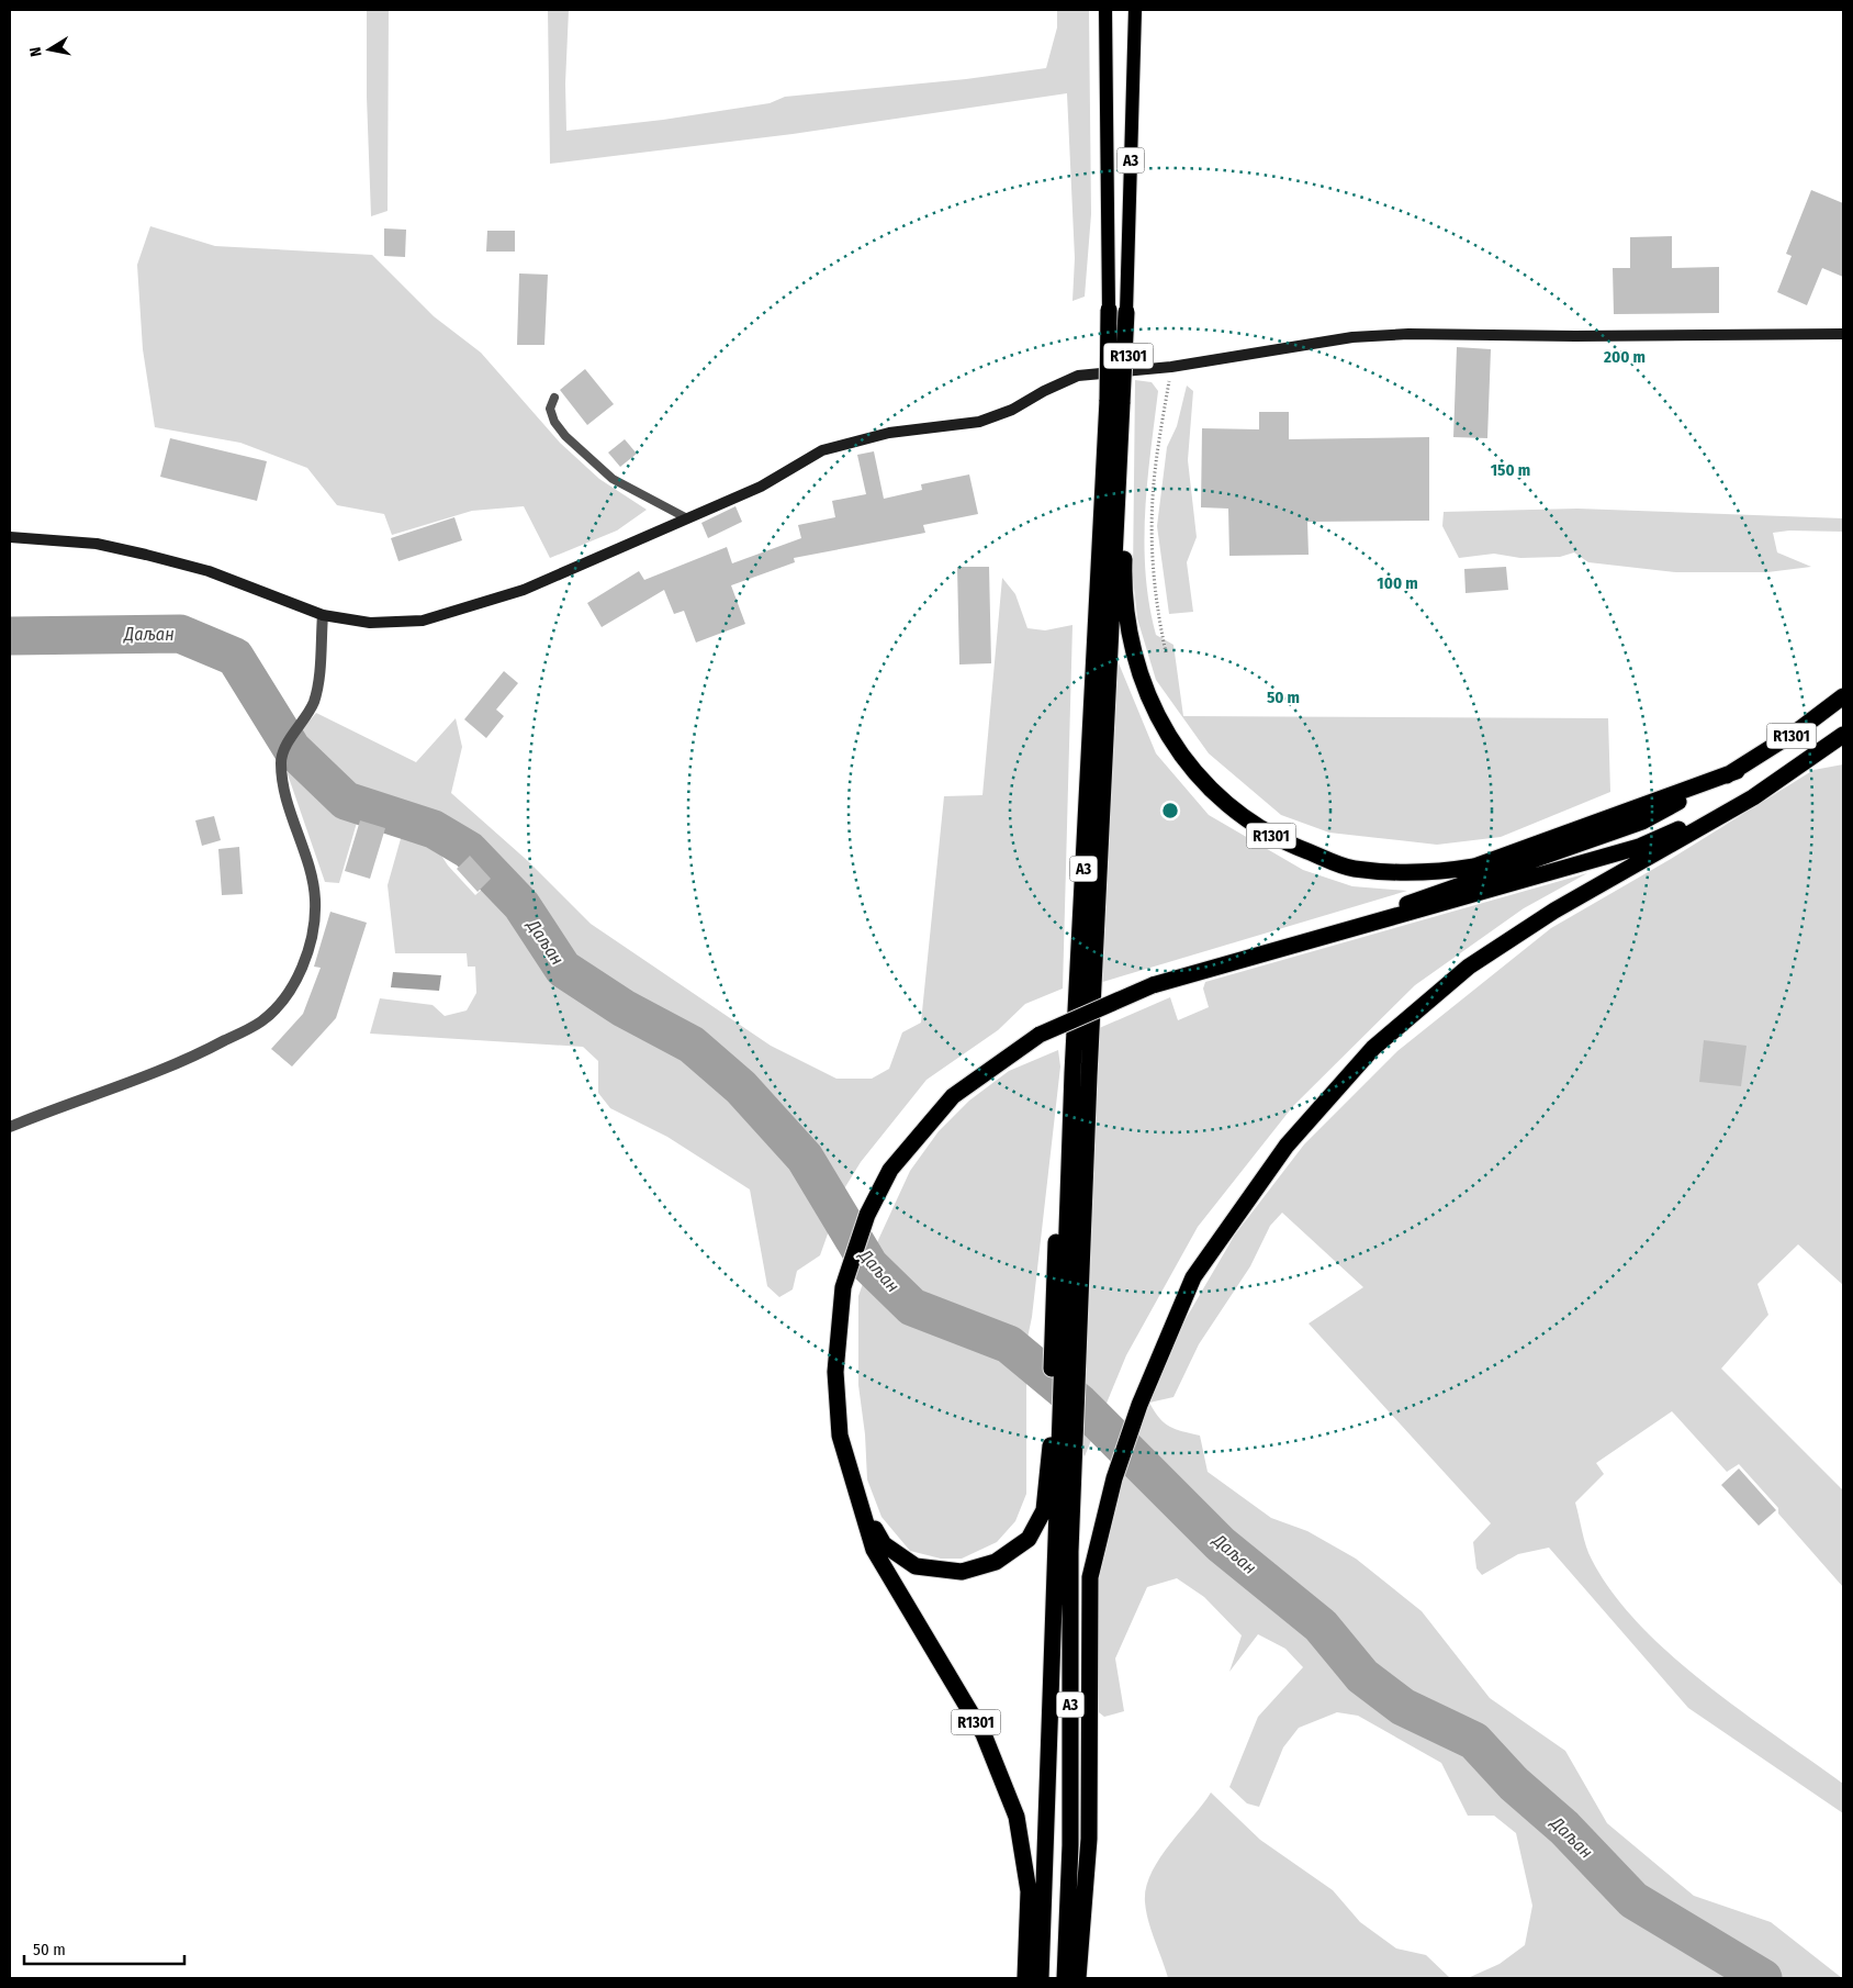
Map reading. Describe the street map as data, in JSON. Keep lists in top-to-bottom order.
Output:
{
  "streets": {
    "highway": ["A3", "R1301"]
  },
  "crossings": [
    ["A3", "R1301"]
  ],
  "water": ["Даљан"],
  "scale_bar": "50 m",
  "north": "left",
  "rings": [
    "200 m",
    "150 m",
    "100 m",
    "50 m"
  ]
}
